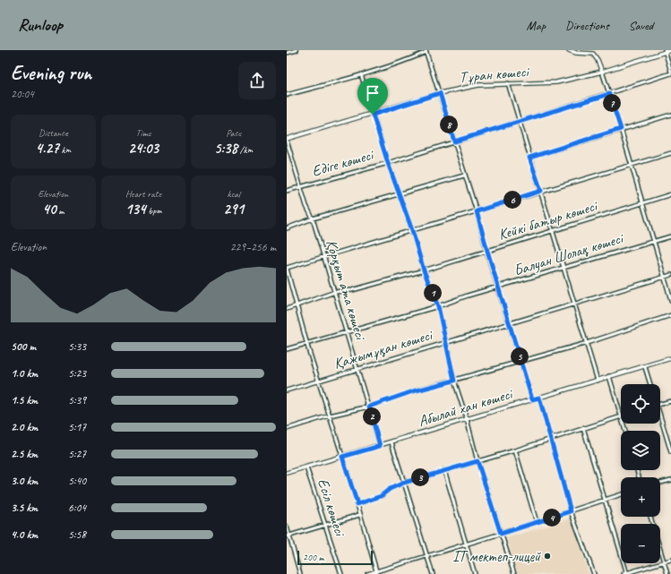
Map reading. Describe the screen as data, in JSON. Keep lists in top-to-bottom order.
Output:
{
  "streets": {
    "street": [
      "Тұран көшесі",
      "Едіге көшесі",
      "Кейкі батыр көшесі",
      "Балуан Шолақ көшесі",
      "Қорқыт ата көшесі",
      "Қажымұқан көшесі",
      "Абылай хан көшесі",
      "Есіл көшесі"
    ]
  },
  "crossings": [
    ["Тұран көшесі", "Қорқыт ата көшесі"],
    ["Едіге көшесі", "Қорқыт ата көшесі"],
    ["Кейкі батыр көшесі", "Қорқыт ата көшесі"],
    ["Балуан Шолақ көшесі", "Қорқыт ата көшесі"],
    ["Қорқыт ата көшесі", "Қажымұқан көшесі"],
    ["Қорқыт ата көшесі", "Абылай хан көшесі"],
    ["Абылай хан көшесі", "Есіл көшесі"]
  ],
  "places": ["IT мектеп-лицей"],
  "scale_bar": "200 m",
  "page": {
    "header": "Runloop",
    "nav": ["Map", "Directions", "Saved"],
    "heading": ["Evening run", "20:04"],
    "pins": [
      "7",
      "8",
      "6",
      "1",
      "5",
      "2",
      "3",
      "4"
    ],
    "stats": [
      ["Distance", "4.27 km"],
      ["Time", "24:03"],
      ["Pace", "5:38 /km"],
      ["Elevation", "40 m"],
      ["Heart rate", "134 bpm"],
      ["kcal", "291"]
    ],
    "chart": ["Elevation", "229–256 m"],
    "list": [
      {
        "name": "500 m",
        "note": "5:33"
      },
      {
        "name": "1.0 km",
        "note": "5:23"
      },
      {
        "name": "1.5 km",
        "note": "5:39"
      },
      {
        "name": "2.0 km",
        "note": "5:17"
      },
      {
        "name": "2.5 km",
        "note": "5:27"
      },
      {
        "name": "3.0 km",
        "note": "5:40"
      },
      {
        "name": "3.5 km",
        "note": "6:04"
      },
      {
        "name": "4.0 km",
        "note": "5:58"
      }
    ],
    "map_buttons": ["+", "−"],
    "scale": "200 m"
  }
}
